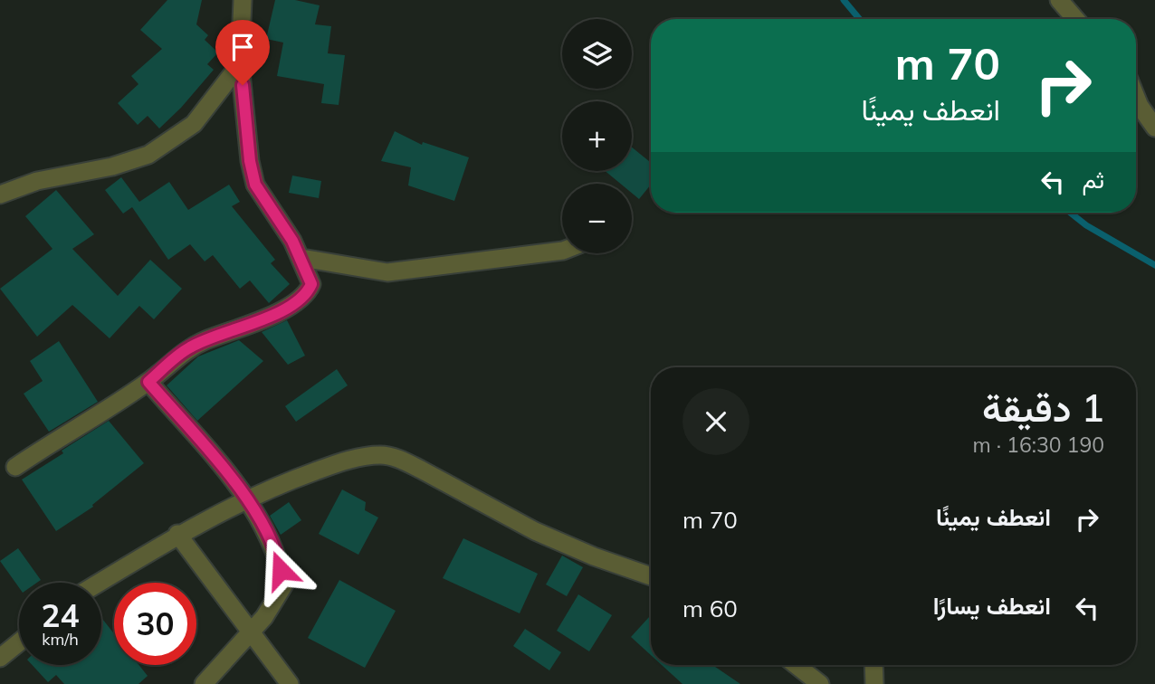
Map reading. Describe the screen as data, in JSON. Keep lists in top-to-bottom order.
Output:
{
  "page": {
    "map_buttons": ["+", "−"],
    "turn": ["70 m", "انعطف يمينًا"],
    "then": "ثم",
    "heading": ["1 دقيقة", "190 m · 16:30"],
    "list": [
      {
        "name": "انعطف يمينًا",
        "value": "70 m"
      },
      {
        "name": "انعطف يسارًا",
        "value": "60 m"
      }
    ],
    "speed": "24 km/h",
    "limit": "30"
  }
}
